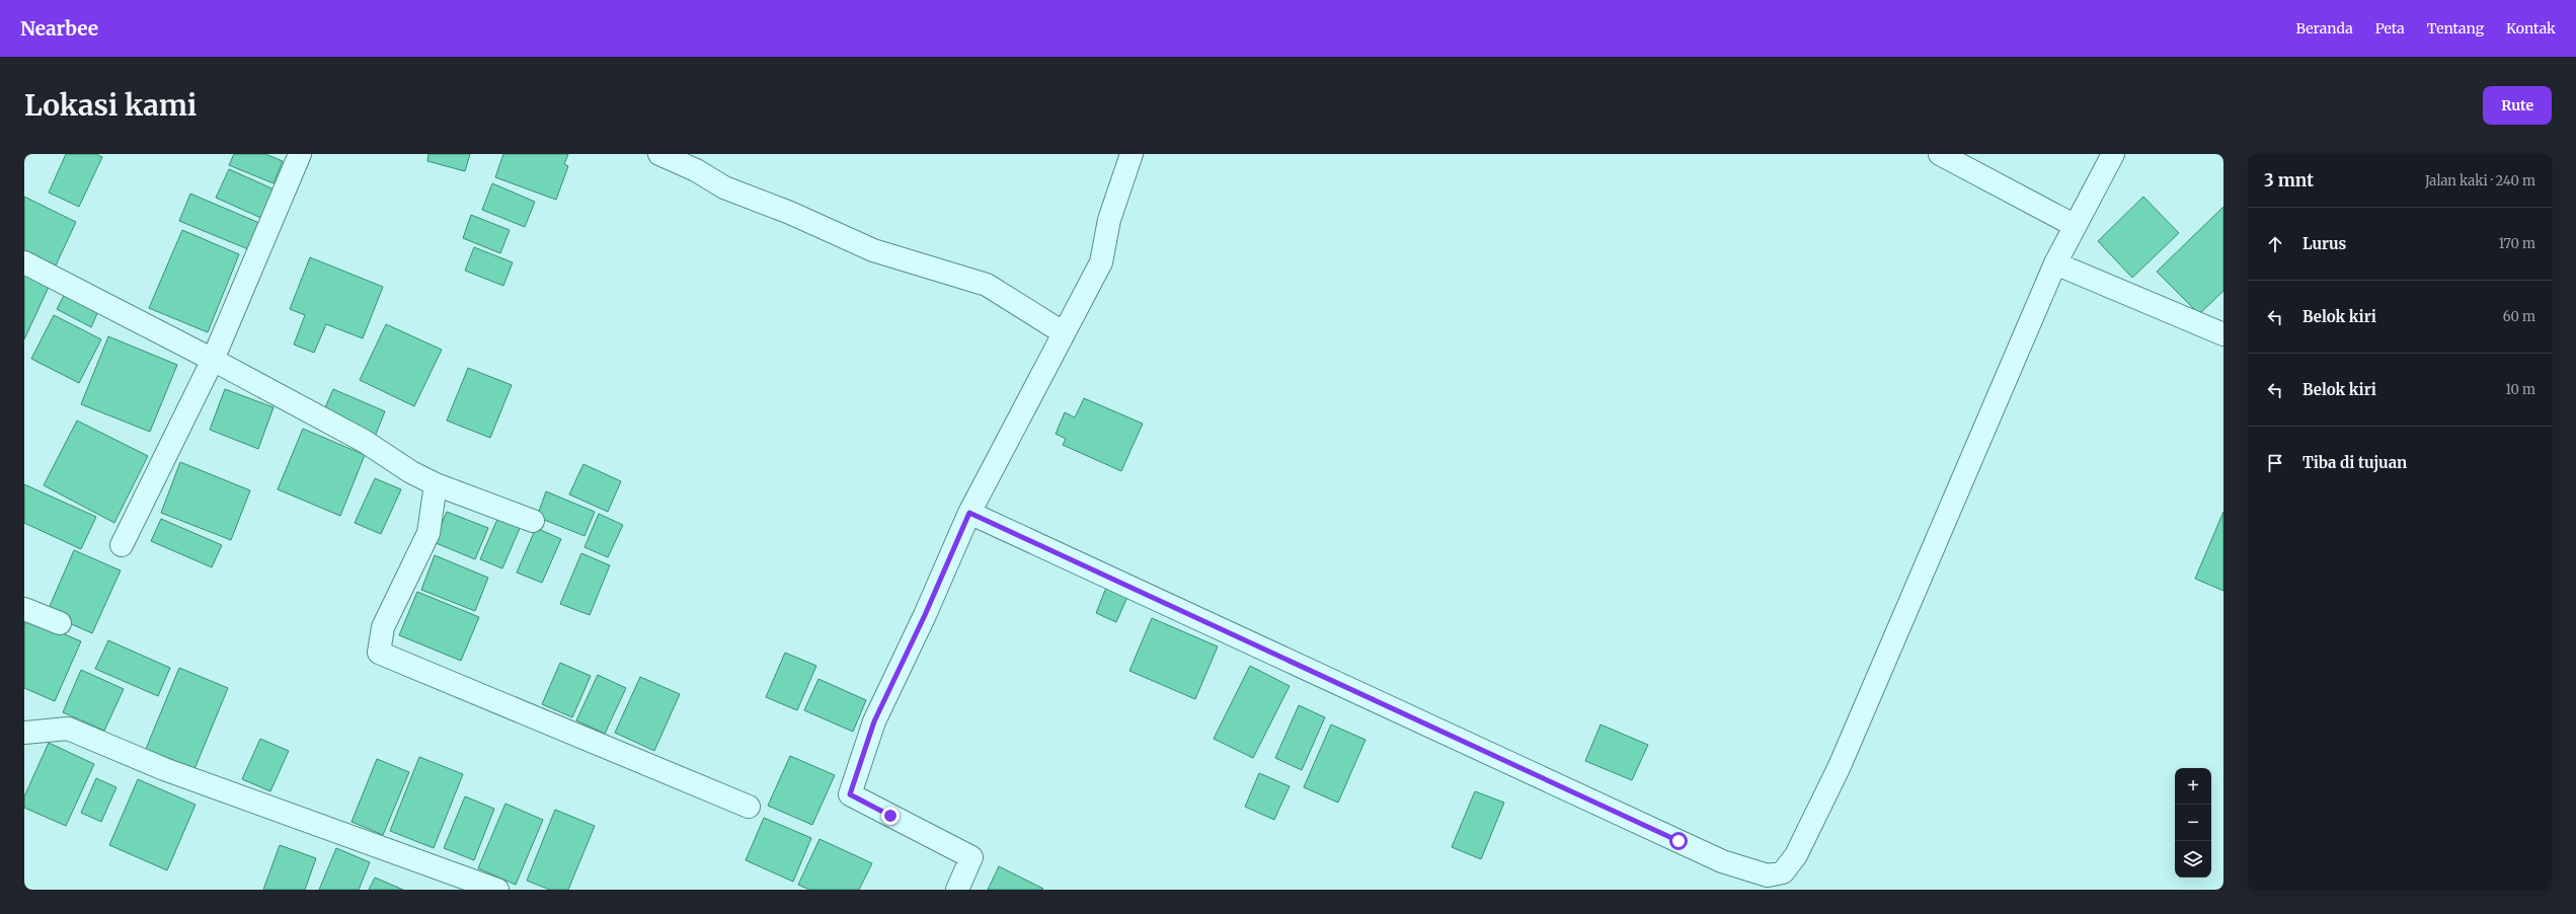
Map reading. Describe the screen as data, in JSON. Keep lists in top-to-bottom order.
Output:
{
  "page": {
    "header": "Nearbee",
    "nav": [
      "Beranda",
      "Peta",
      "Tentang",
      "Kontak"
    ],
    "buttons": "Rute",
    "title": "Lokasi kami",
    "heading": ["3 mnt", "Jalan kaki · 240 m"],
    "list": [
      ["Lurus", "170 m"],
      ["Belok kiri", "60 m"],
      ["Belok kiri", "10 m"],
      "Tiba di tujuan"
    ],
    "map_buttons": ["+", "−"]
  }
}
